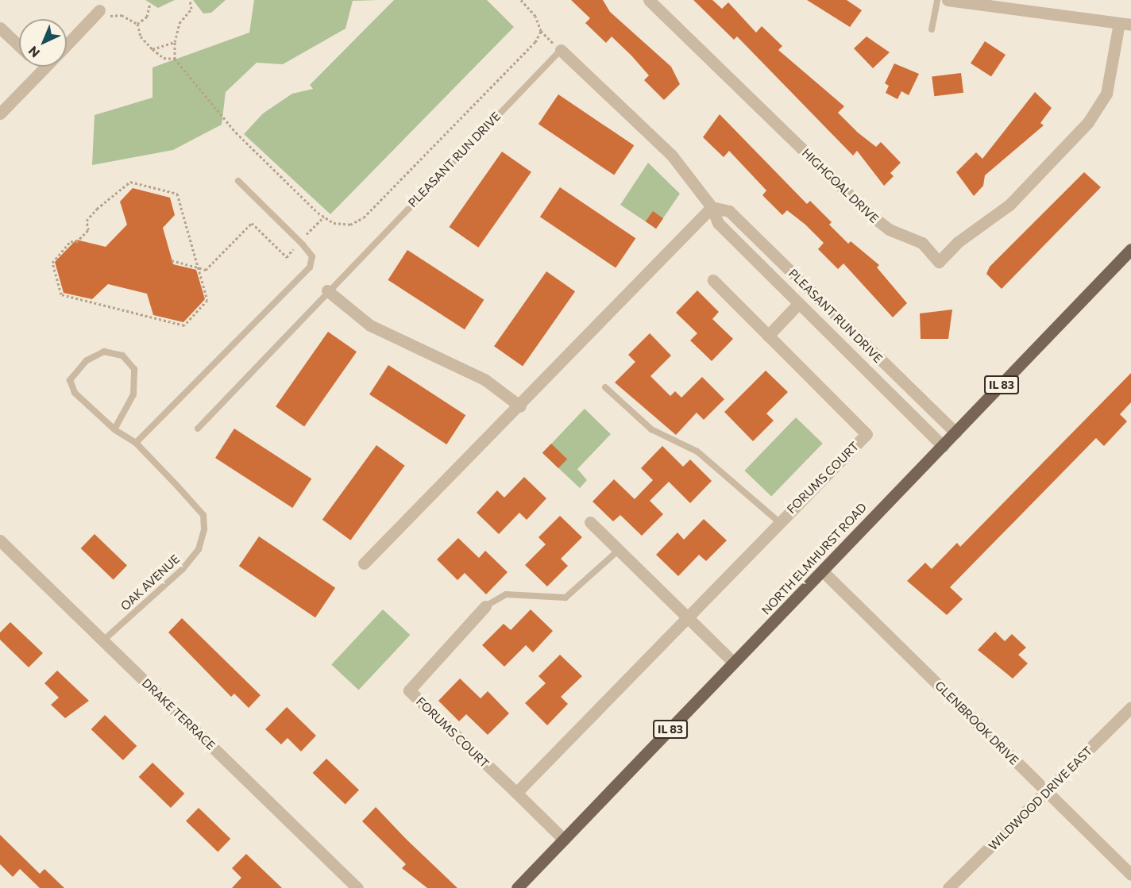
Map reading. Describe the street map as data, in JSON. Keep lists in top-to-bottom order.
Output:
{
  "streets": {
    "main road": ["IL 83", "NORTH ELMHURST ROAD"],
    "street": [
      "PLEASANT RUN DRIVE",
      "HIGHGOAL DRIVE",
      "FORUMS COURT",
      "DRAKE TERRACE",
      "GLENBROOK DRIVE",
      "WILDWOOD DRIVE EAST"
    ],
    "lane": ["OAK AVENUE"]
  },
  "crossings": [
    ["PLEASANT RUN DRIVE", "NORTH ELMHURST ROAD"],
    ["FORUMS COURT", "NORTH ELMHURST ROAD"],
    ["NORTH ELMHURST ROAD", "GLENBROOK DRIVE"],
    ["OAK AVENUE", "DRAKE TERRACE"],
    ["GLENBROOK DRIVE", "WILDWOOD DRIVE EAST"]
  ],
  "north": "bottom left"
}
